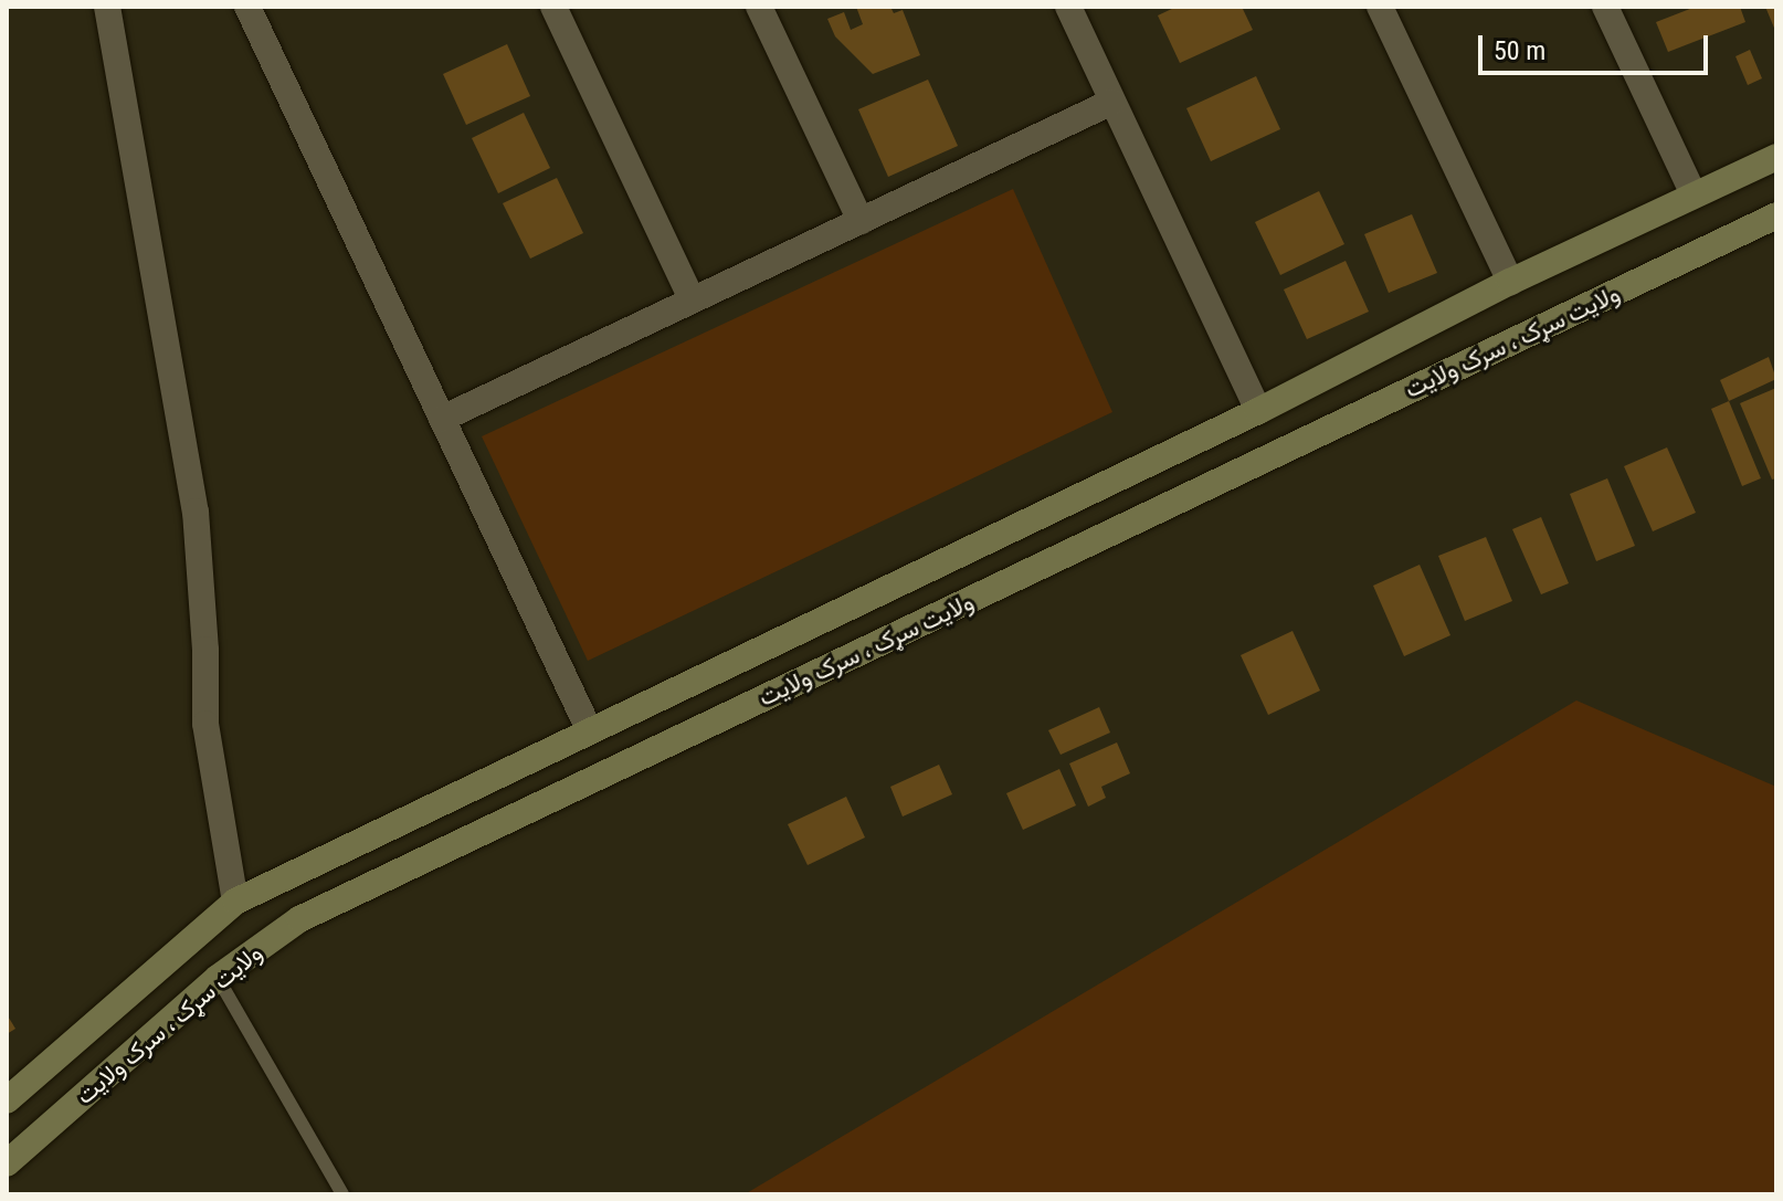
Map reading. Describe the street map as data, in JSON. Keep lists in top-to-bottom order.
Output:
{
  "streets": {
    "main road": ["ولایت سړک ، سرک ولایت"]
  },
  "scale_bar": "50 m"
}
